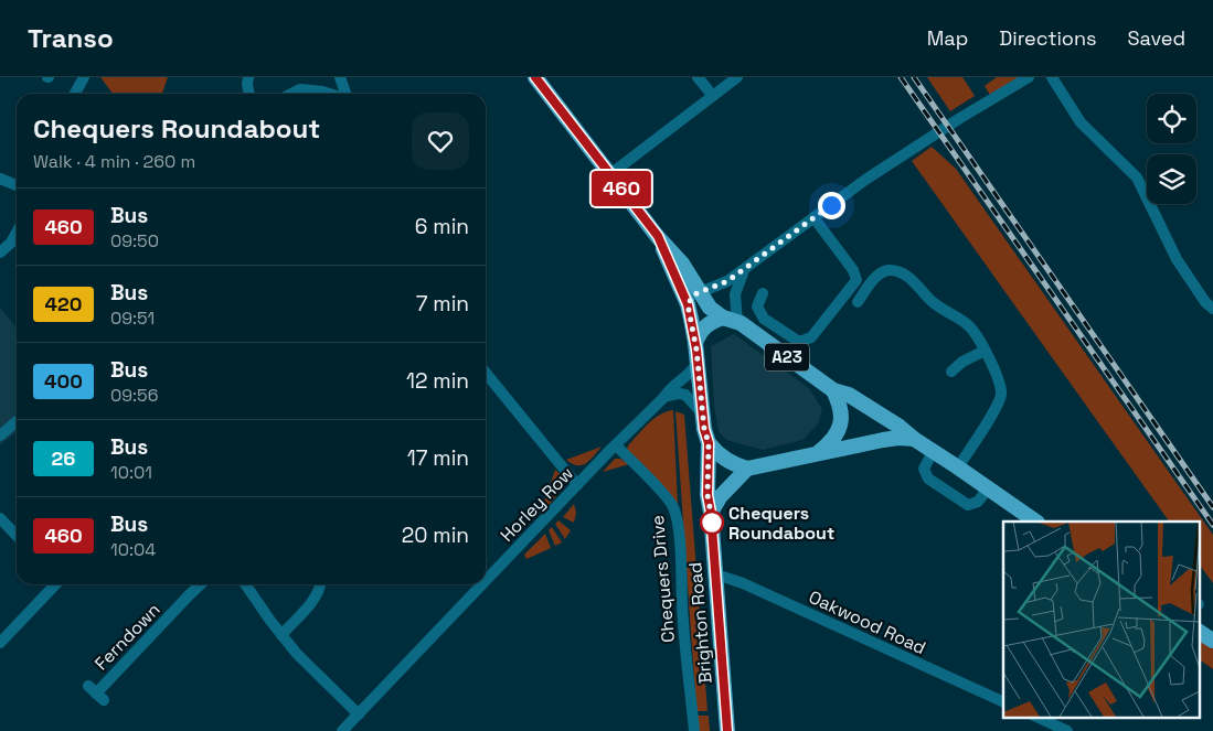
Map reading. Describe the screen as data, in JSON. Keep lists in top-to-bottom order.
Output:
{
  "streets": {
    "main road": ["A23", "Brighton Road"],
    "street": [
      "Horley Row",
      "Chequers Drive",
      "Oakwood Road",
      "Ferndown"
    ]
  },
  "crossings": [
    ["A23", "Brighton Road"],
    ["Horley Row", "Chequers Drive"],
    ["Horley Row", "Brighton Road"],
    ["Oakwood Road", "Brighton Road"]
  ],
  "places": ["Chequers Roundabout"],
  "lines": ["bus line 460"],
  "page": {
    "header": "Transo",
    "nav": ["Map", "Directions", "Saved"],
    "on_map": "460",
    "heading": ["Chequers Roundabout", "Walk · 4 min · 260 m"],
    "list": [
      {
        "mark": "460",
        "name": "Bus",
        "note": "09:50",
        "value": "6 min"
      },
      {
        "mark": "420",
        "name": "Bus",
        "note": "09:51",
        "value": "7 min"
      },
      {
        "mark": "400",
        "name": "Bus",
        "note": "09:56",
        "value": "12 min"
      },
      {
        "mark": "26",
        "name": "Bus",
        "note": "10:01",
        "value": "17 min"
      },
      {
        "mark": "460",
        "name": "Bus",
        "note": "10:04",
        "value": "20 min"
      }
    ]
  }
}
